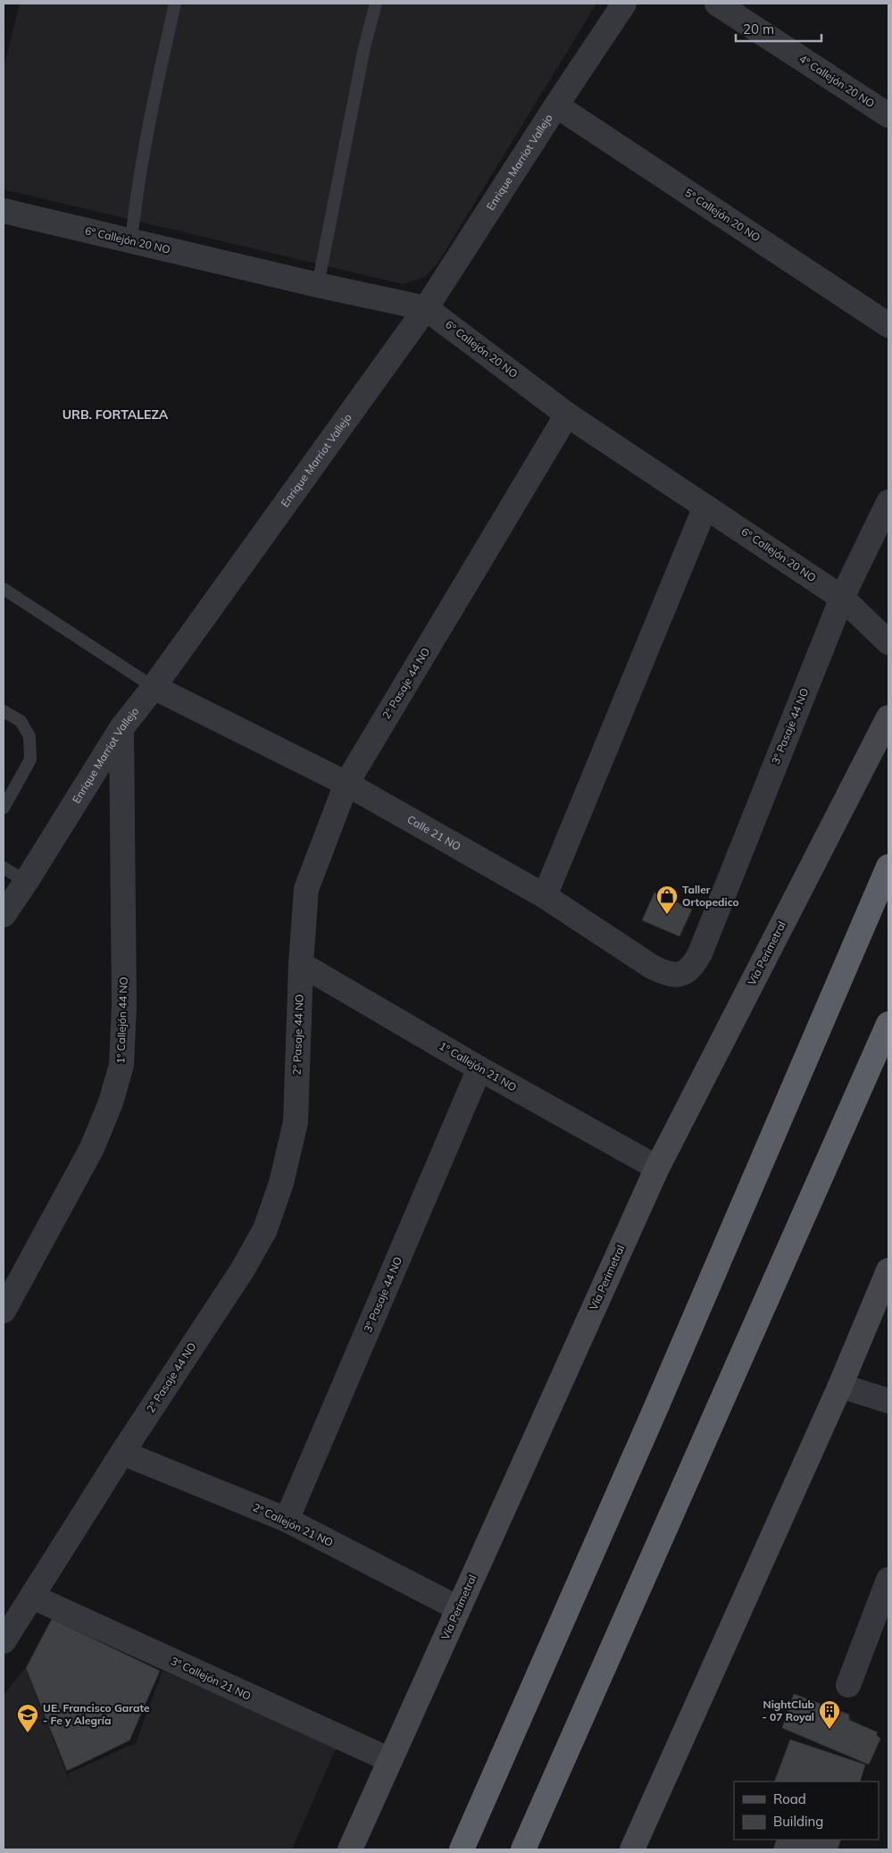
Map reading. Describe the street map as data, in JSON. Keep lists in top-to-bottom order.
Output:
{
  "streets": {
    "main road": ["Vía Perimetral"],
    "street": [
      "4º Callejón 20 NO",
      "Enrique Marriot Vallejo",
      "5º Callejón 20 NO",
      "6º Callejón 20 NO",
      "2º Pasaje 44 NO",
      "3º Pasaje 44 NO",
      "Calle 21 NO",
      "1º Callejón 44 NO",
      "1º Callejón 21 NO",
      "2º Callejón 21 NO",
      "3º Callejón 21 NO"
    ]
  },
  "crossings": [
    ["Enrique Marriot Vallejo", "5º Callejón 20 NO"],
    ["Enrique Marriot Vallejo", "6º Callejón 20 NO"],
    ["Enrique Marriot Vallejo", "Calle 21 NO"],
    ["Enrique Marriot Vallejo", "1º Callejón 44 NO"],
    ["6º Callejón 20 NO", "2º Pasaje 44 NO"],
    ["6º Callejón 20 NO", "3º Pasaje 44 NO"],
    ["2º Pasaje 44 NO", "Calle 21 NO"],
    ["2º Pasaje 44 NO", "1º Callejón 21 NO"],
    ["2º Pasaje 44 NO", "2º Callejón 21 NO"],
    ["2º Pasaje 44 NO", "3º Callejón 21 NO"],
    ["3º Pasaje 44 NO", "Calle 21 NO"],
    ["3º Pasaje 44 NO", "1º Callejón 21 NO"],
    ["3º Pasaje 44 NO", "2º Callejón 21 NO"],
    ["Vía Perimetral", "1º Callejón 21 NO"],
    ["Vía Perimetral", "2º Callejón 21 NO"],
    ["Vía Perimetral", "3º Callejón 21 NO"]
  ],
  "districts": ["URB. FORTALEZA"],
  "places": {
    "shop": ["Taller Ortopedico"],
    "building": ["NightClub - 07 Royal"],
    "school or university": ["UE. Francisco Garate - Fe y Alegría"]
  },
  "legend": ["Road", "Building"],
  "scale_bar": "20 m"
}
